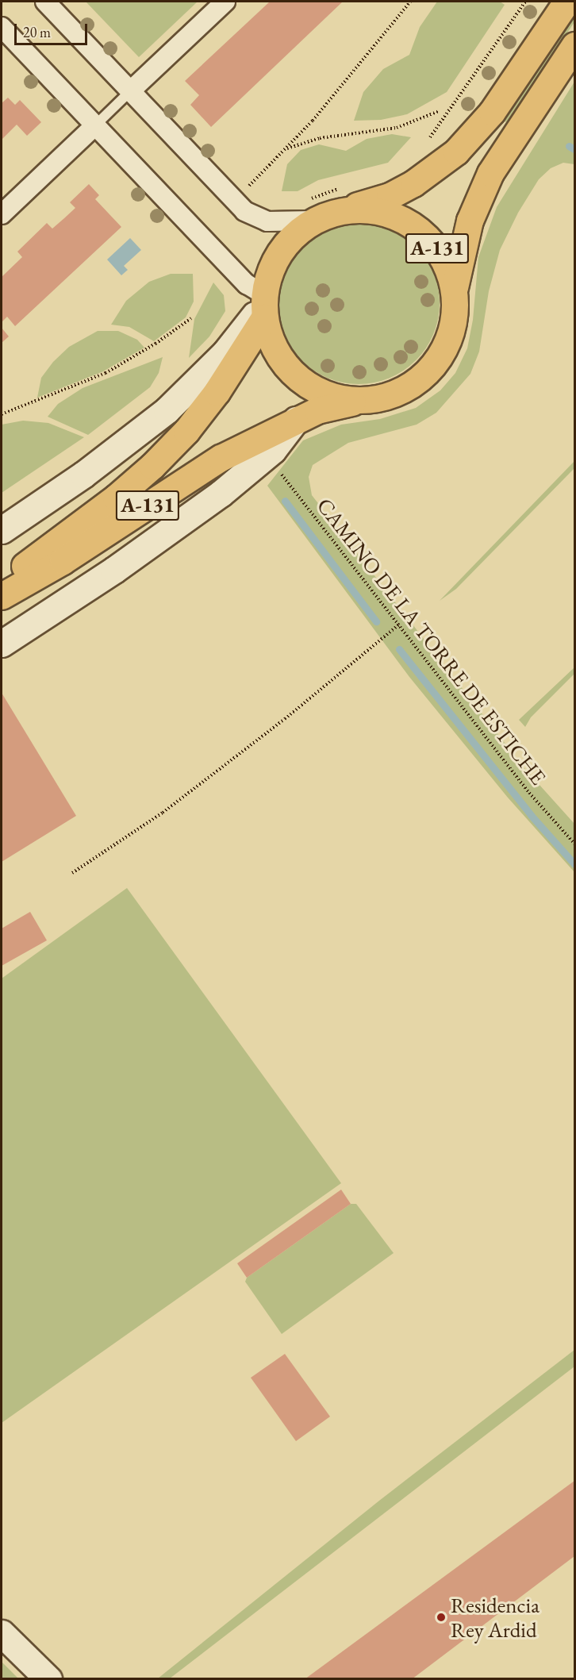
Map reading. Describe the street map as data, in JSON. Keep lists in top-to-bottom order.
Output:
{
  "streets": {
    "main road": ["A-131"],
    "path": ["CAMINO DE LA TORRE DE ESTICHE"]
  },
  "places": ["Residencia Rey Ardid"],
  "scale_bar": "20 m"
}
